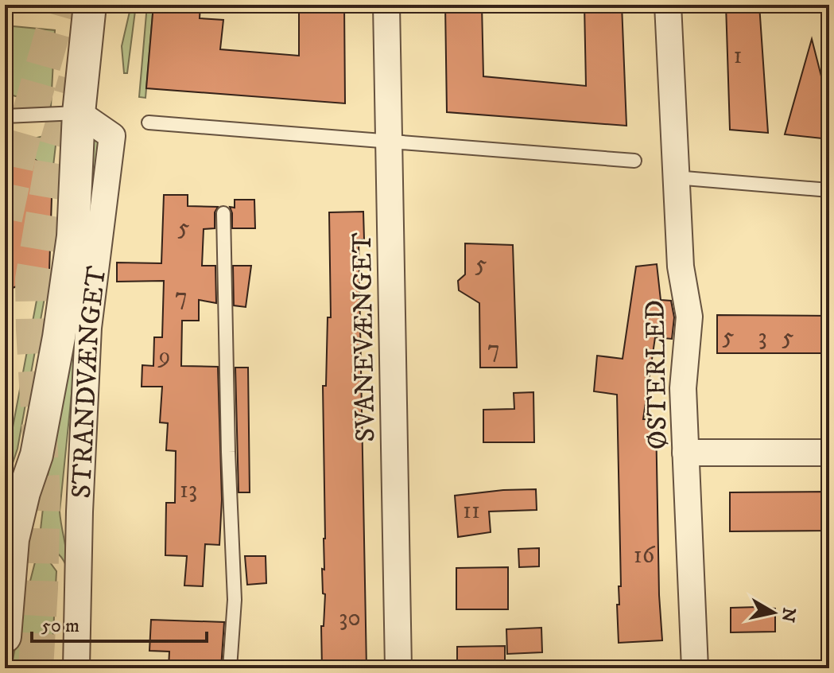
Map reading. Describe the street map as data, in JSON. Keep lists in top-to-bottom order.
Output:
{
  "streets": {
    "street": ["SVANEVÆNGET", "ØSTERLED", "STRANDVÆNGET"]
  },
  "house_numbers": [
    "1",
    "5",
    "5",
    "7",
    "5",
    "3",
    "5",
    "7",
    "9",
    "13",
    "11",
    "16",
    "30"
  ],
  "scale_bar": "50 m",
  "north": "right"
}
